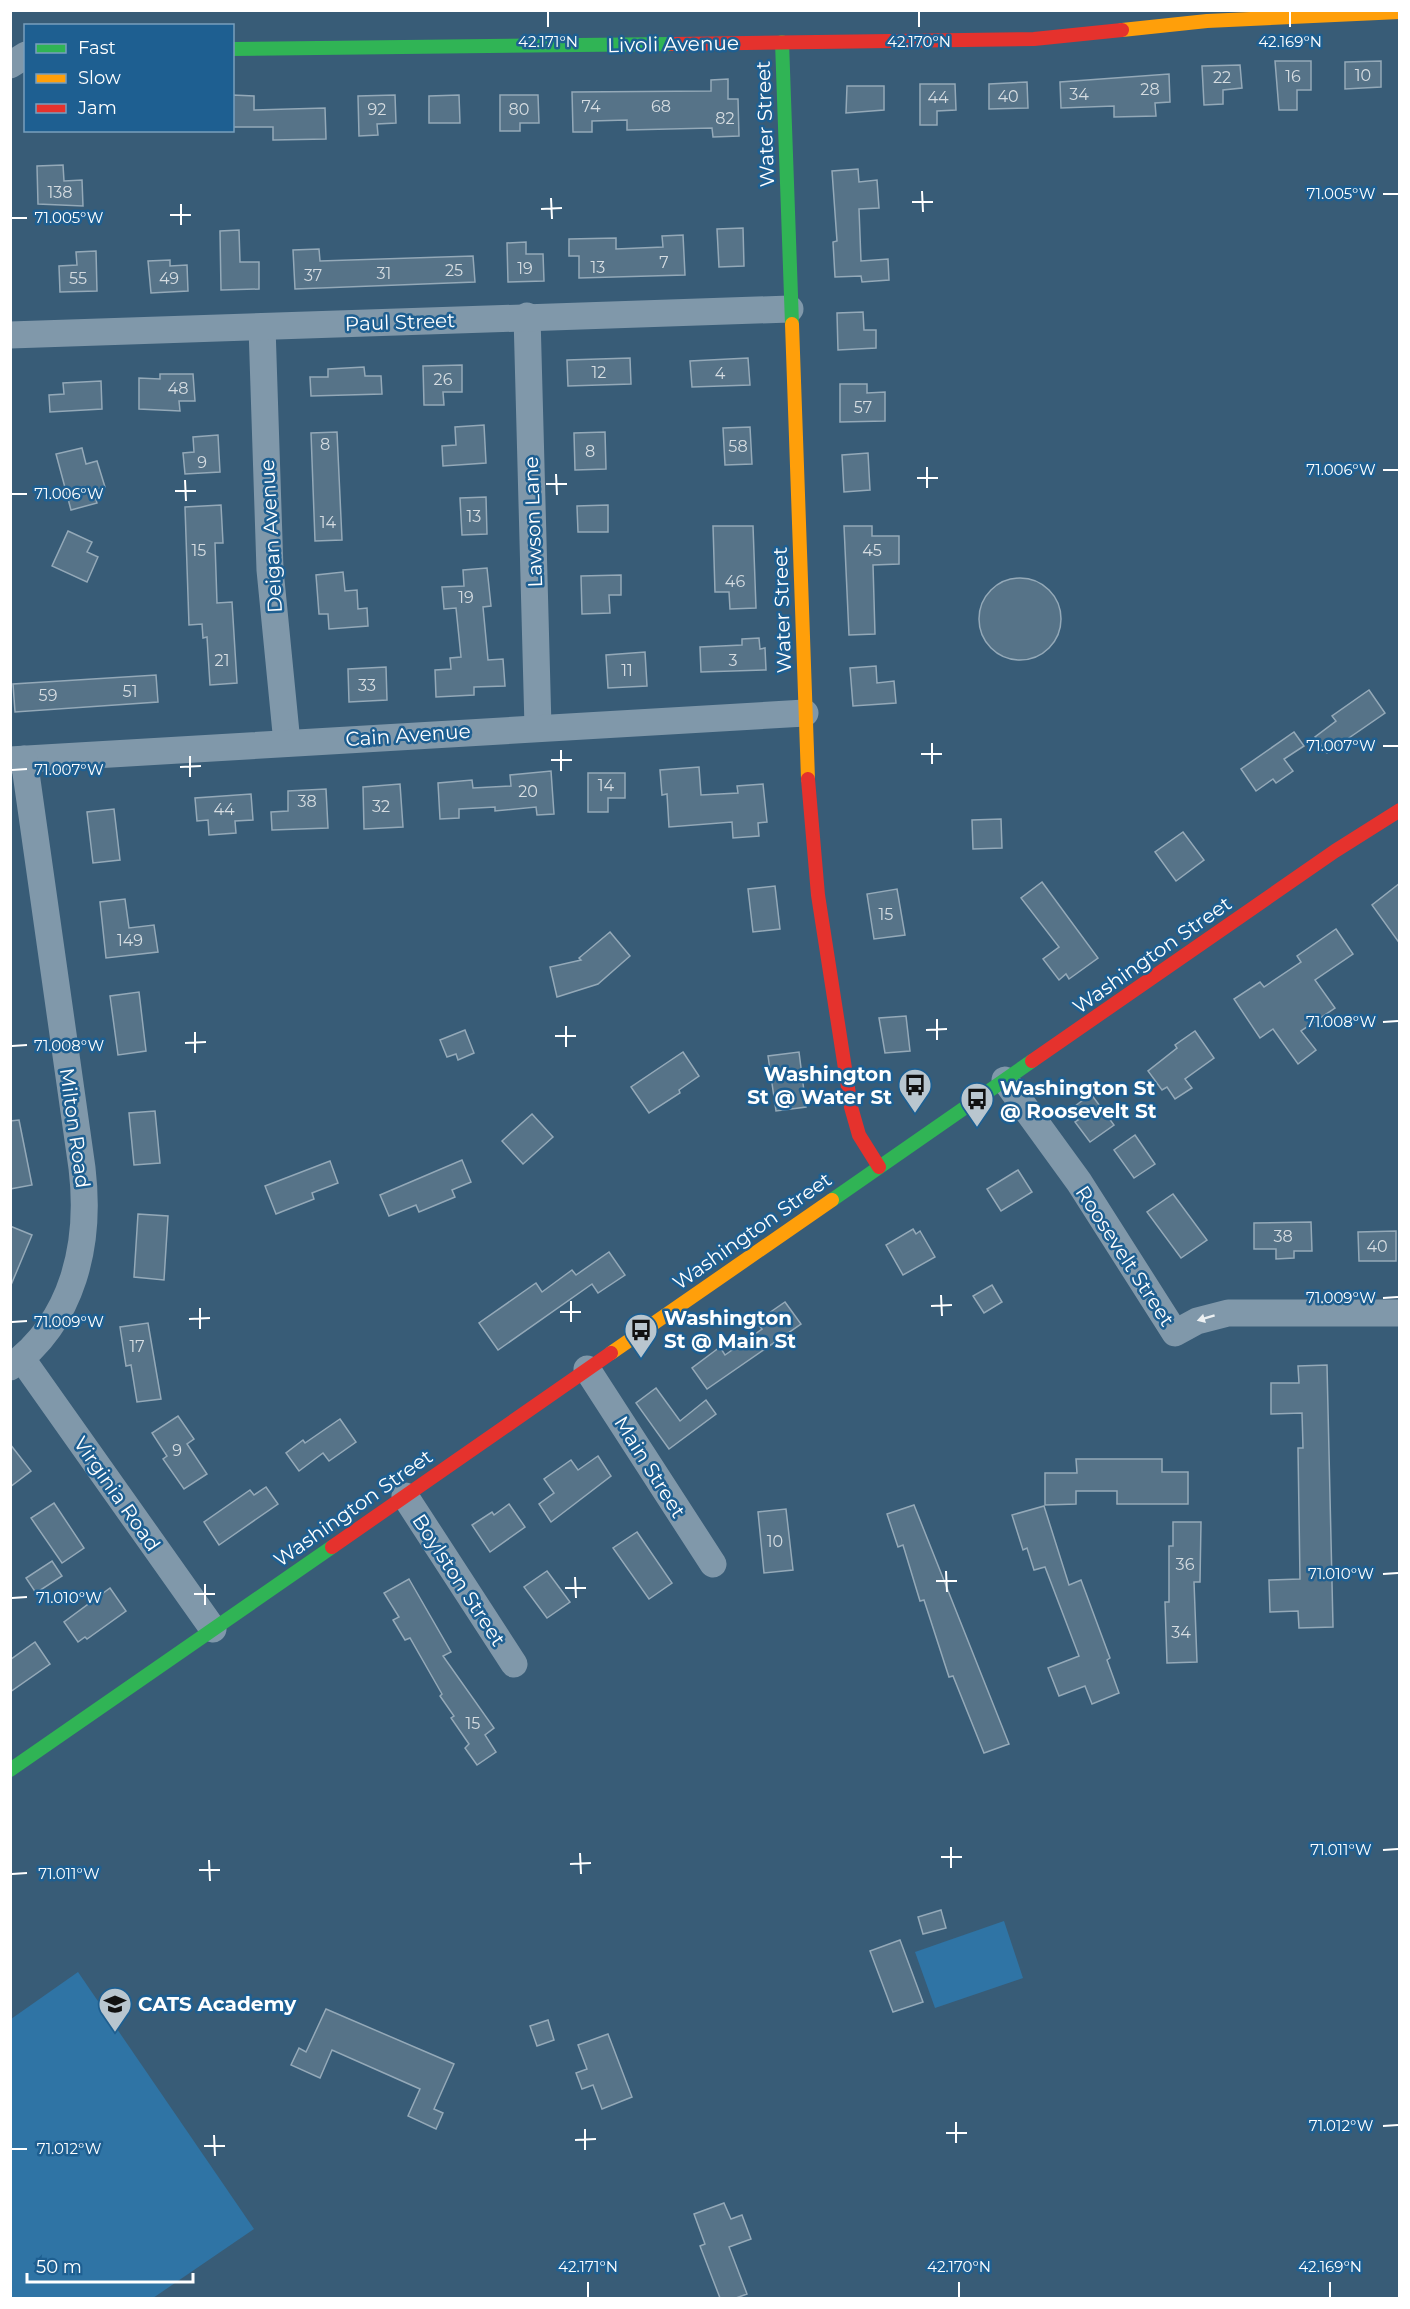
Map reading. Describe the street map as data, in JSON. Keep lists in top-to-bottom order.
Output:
{
  "streets": {
    "street": [
      "Livoli Avenue",
      "Water Street",
      "Paul Street",
      "Lawson Lane",
      "Deigan Avenue",
      "Cain Avenue",
      "Washington Street",
      "Milton Road",
      "Roosevelt Street",
      "Main Street",
      "Virginia Road",
      "Boylston Street"
    ]
  },
  "crossings": [
    ["Livoli Avenue", "Water Street"],
    ["Water Street", "Paul Street"],
    ["Water Street", "Cain Avenue"],
    ["Water Street", "Washington Street"],
    ["Paul Street", "Lawson Lane"],
    ["Paul Street", "Deigan Avenue"],
    ["Lawson Lane", "Cain Avenue"],
    ["Deigan Avenue", "Cain Avenue"],
    ["Cain Avenue", "Milton Road"],
    ["Washington Street", "Roosevelt Street"],
    ["Washington Street", "Main Street"],
    ["Washington Street", "Virginia Road"],
    ["Washington Street", "Boylston Street"],
    ["Milton Road", "Virginia Road"]
  ],
  "one_way": ["Roosevelt Street"],
  "places": {
    "bus stop": ["Washington St @ Water St", "Washington St @ Roosevelt St", "Washington St @ Main St"],
    "school or university": ["CATS Academy"]
  },
  "house_numbers": [
    "10",
    "16",
    "22",
    "28",
    "34",
    "40",
    "44",
    "74",
    "68",
    "92",
    "80",
    "82",
    "138",
    "7",
    "13",
    "19",
    "25",
    "31",
    "37",
    "55",
    "49",
    "12",
    "4",
    "26",
    "48",
    "57",
    "8",
    "58",
    "8",
    "9",
    "13",
    "14",
    "15",
    "45",
    "46",
    "19",
    "21",
    "3",
    "11",
    "33",
    "51",
    "59",
    "14",
    "20",
    "38",
    "32",
    "44",
    "15",
    "149",
    "38",
    "40",
    "17",
    "9",
    "10",
    "36",
    "34",
    "15"
  ],
  "legend": ["Fast", "Slow", "Jam"],
  "scale_bar": "50 m",
  "coordinates": [
    "42.171°N",
    "42.170°N",
    "42.169°N",
    "71.005°W",
    "71.006°W",
    "71.007°W",
    "71.008°W",
    "71.009°W",
    "71.010°W",
    "71.011°W",
    "71.012°W"
  ]
}
